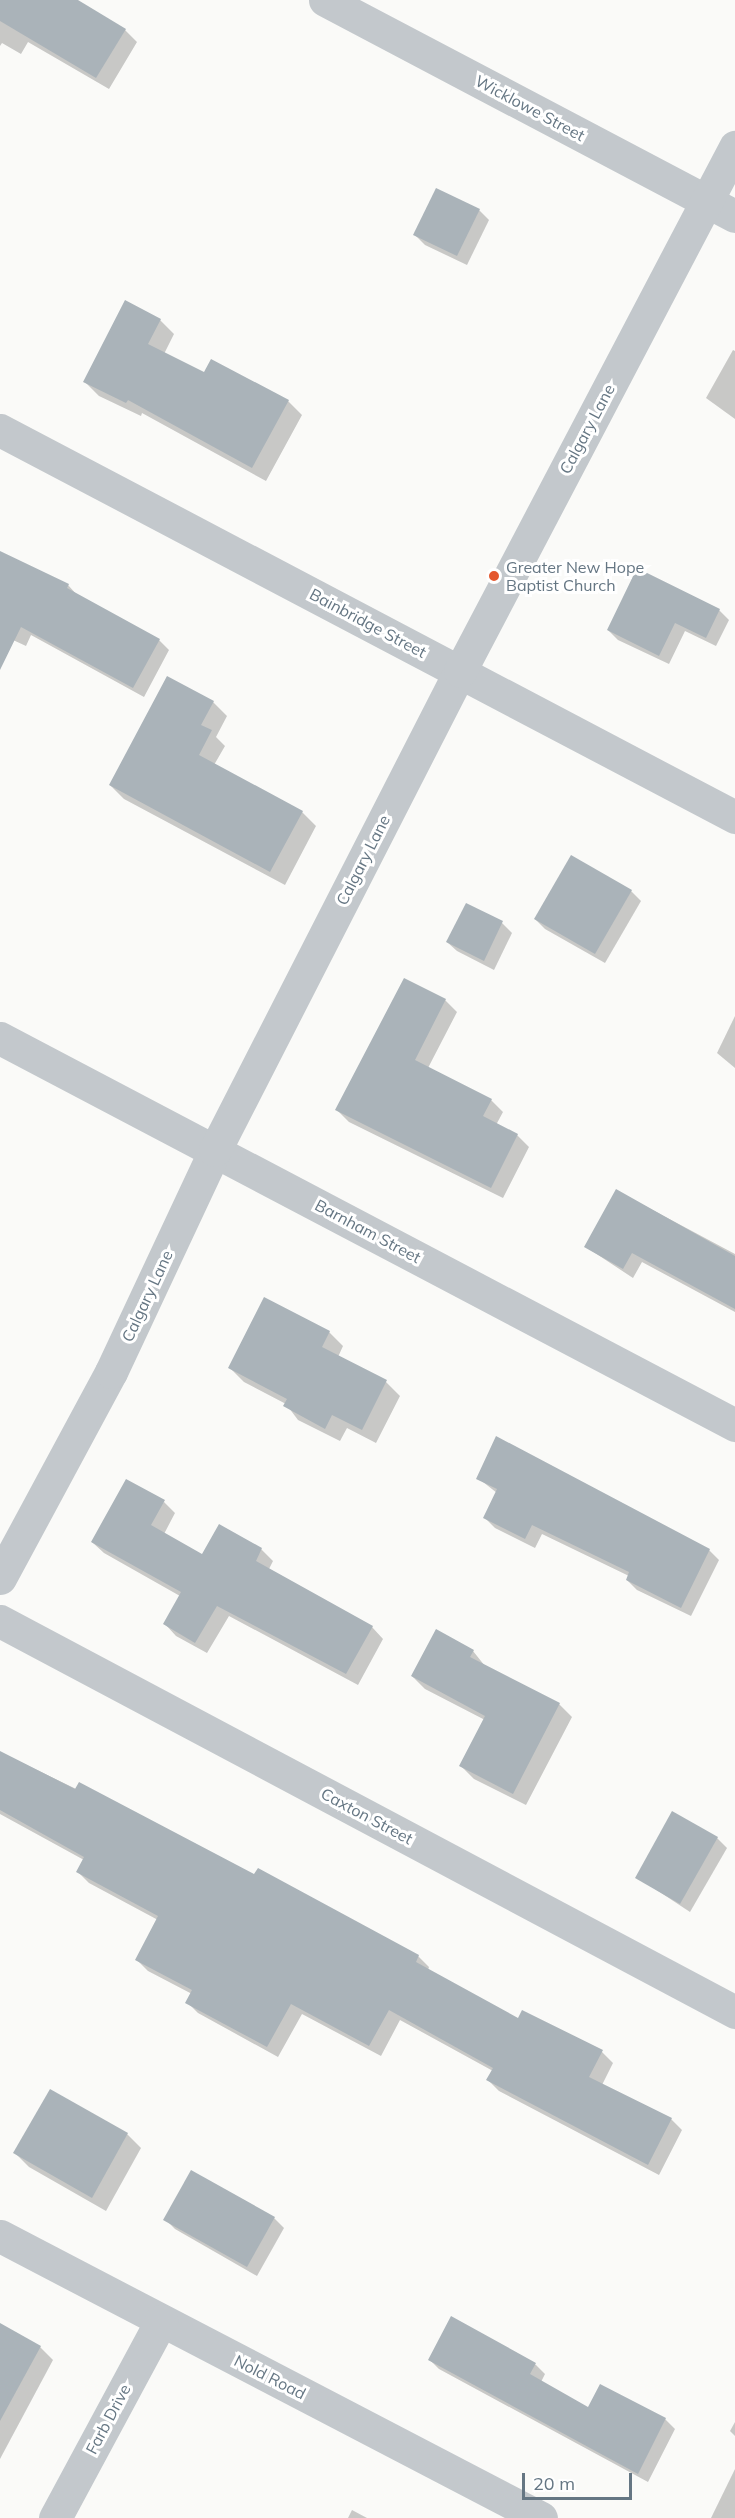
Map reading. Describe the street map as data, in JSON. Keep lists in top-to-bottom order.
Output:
{
  "streets": {
    "street": [
      "Wicklowe Street",
      "Calgary Lane",
      "Bainbridge Street",
      "Barnham Street",
      "Caxton Street",
      "Nold Road",
      "Farb Drive"
    ]
  },
  "crossings": [
    ["Wicklowe Street", "Calgary Lane"],
    ["Calgary Lane", "Bainbridge Street"],
    ["Calgary Lane", "Barnham Street"],
    ["Nold Road", "Farb Drive"]
  ],
  "places": ["Greater New Hope Baptist Church"],
  "scale_bar": "20 m"
}
